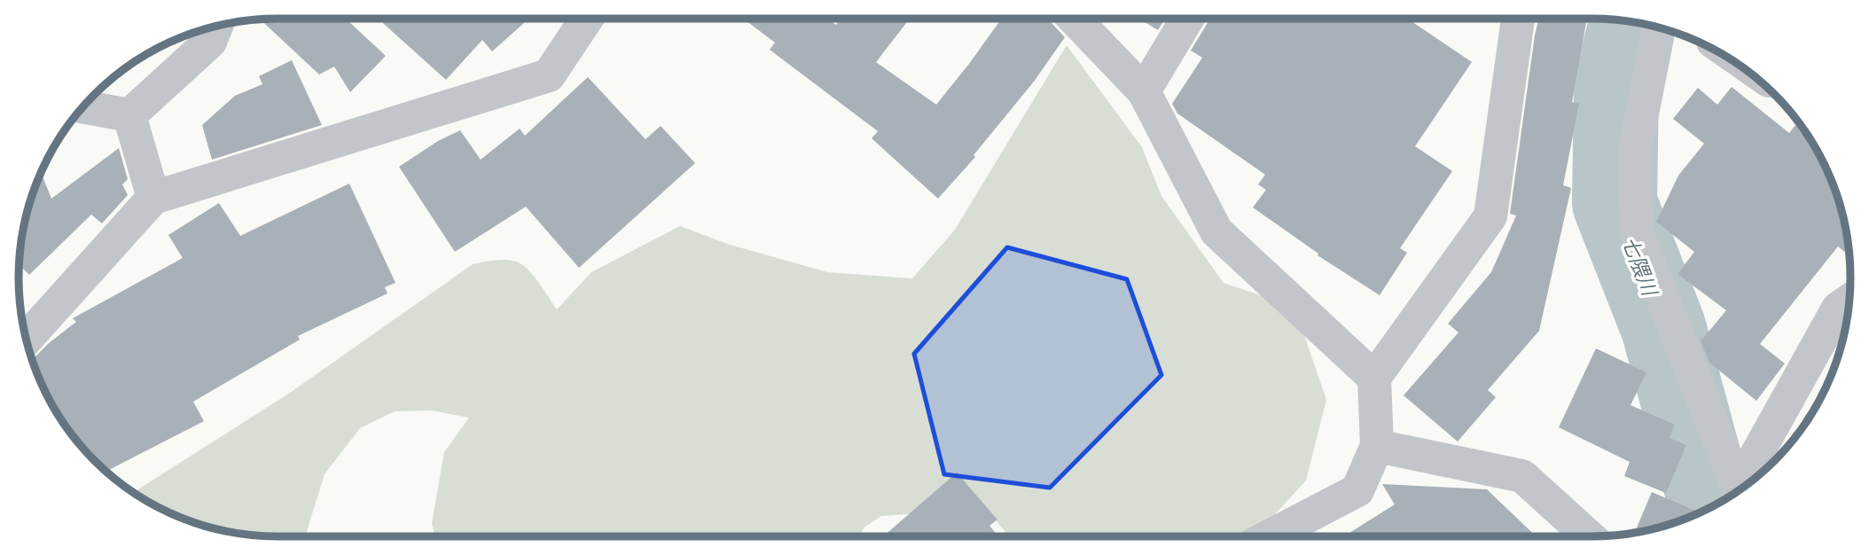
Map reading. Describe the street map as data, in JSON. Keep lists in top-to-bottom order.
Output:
{
  "water": ["七隈川"]
}
